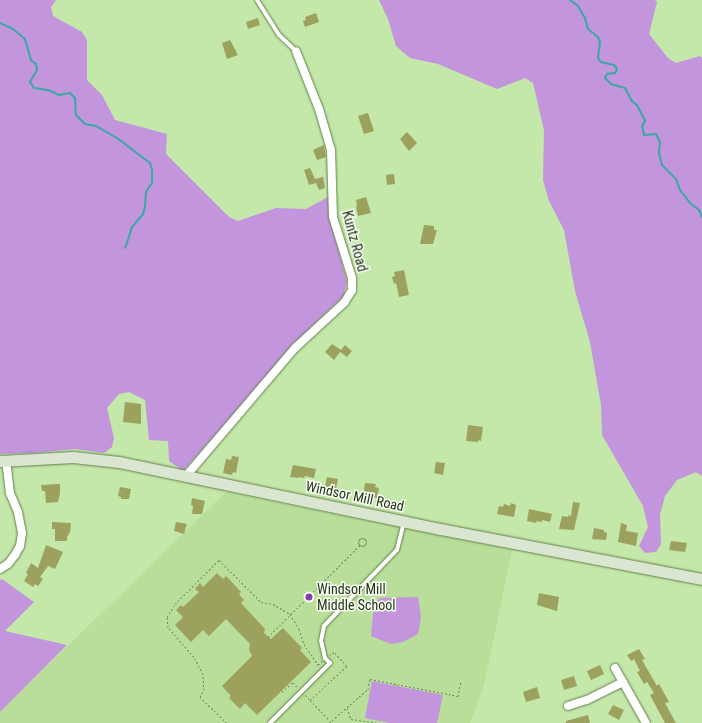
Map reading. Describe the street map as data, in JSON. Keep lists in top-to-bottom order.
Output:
{
  "streets": {
    "main road": ["Windsor Mill Road"],
    "street": ["Kuntz Road"]
  },
  "crossings": [
    ["Kuntz Road", "Windsor Mill Road"]
  ],
  "places": ["Windsor Mill Middle School"]
}
